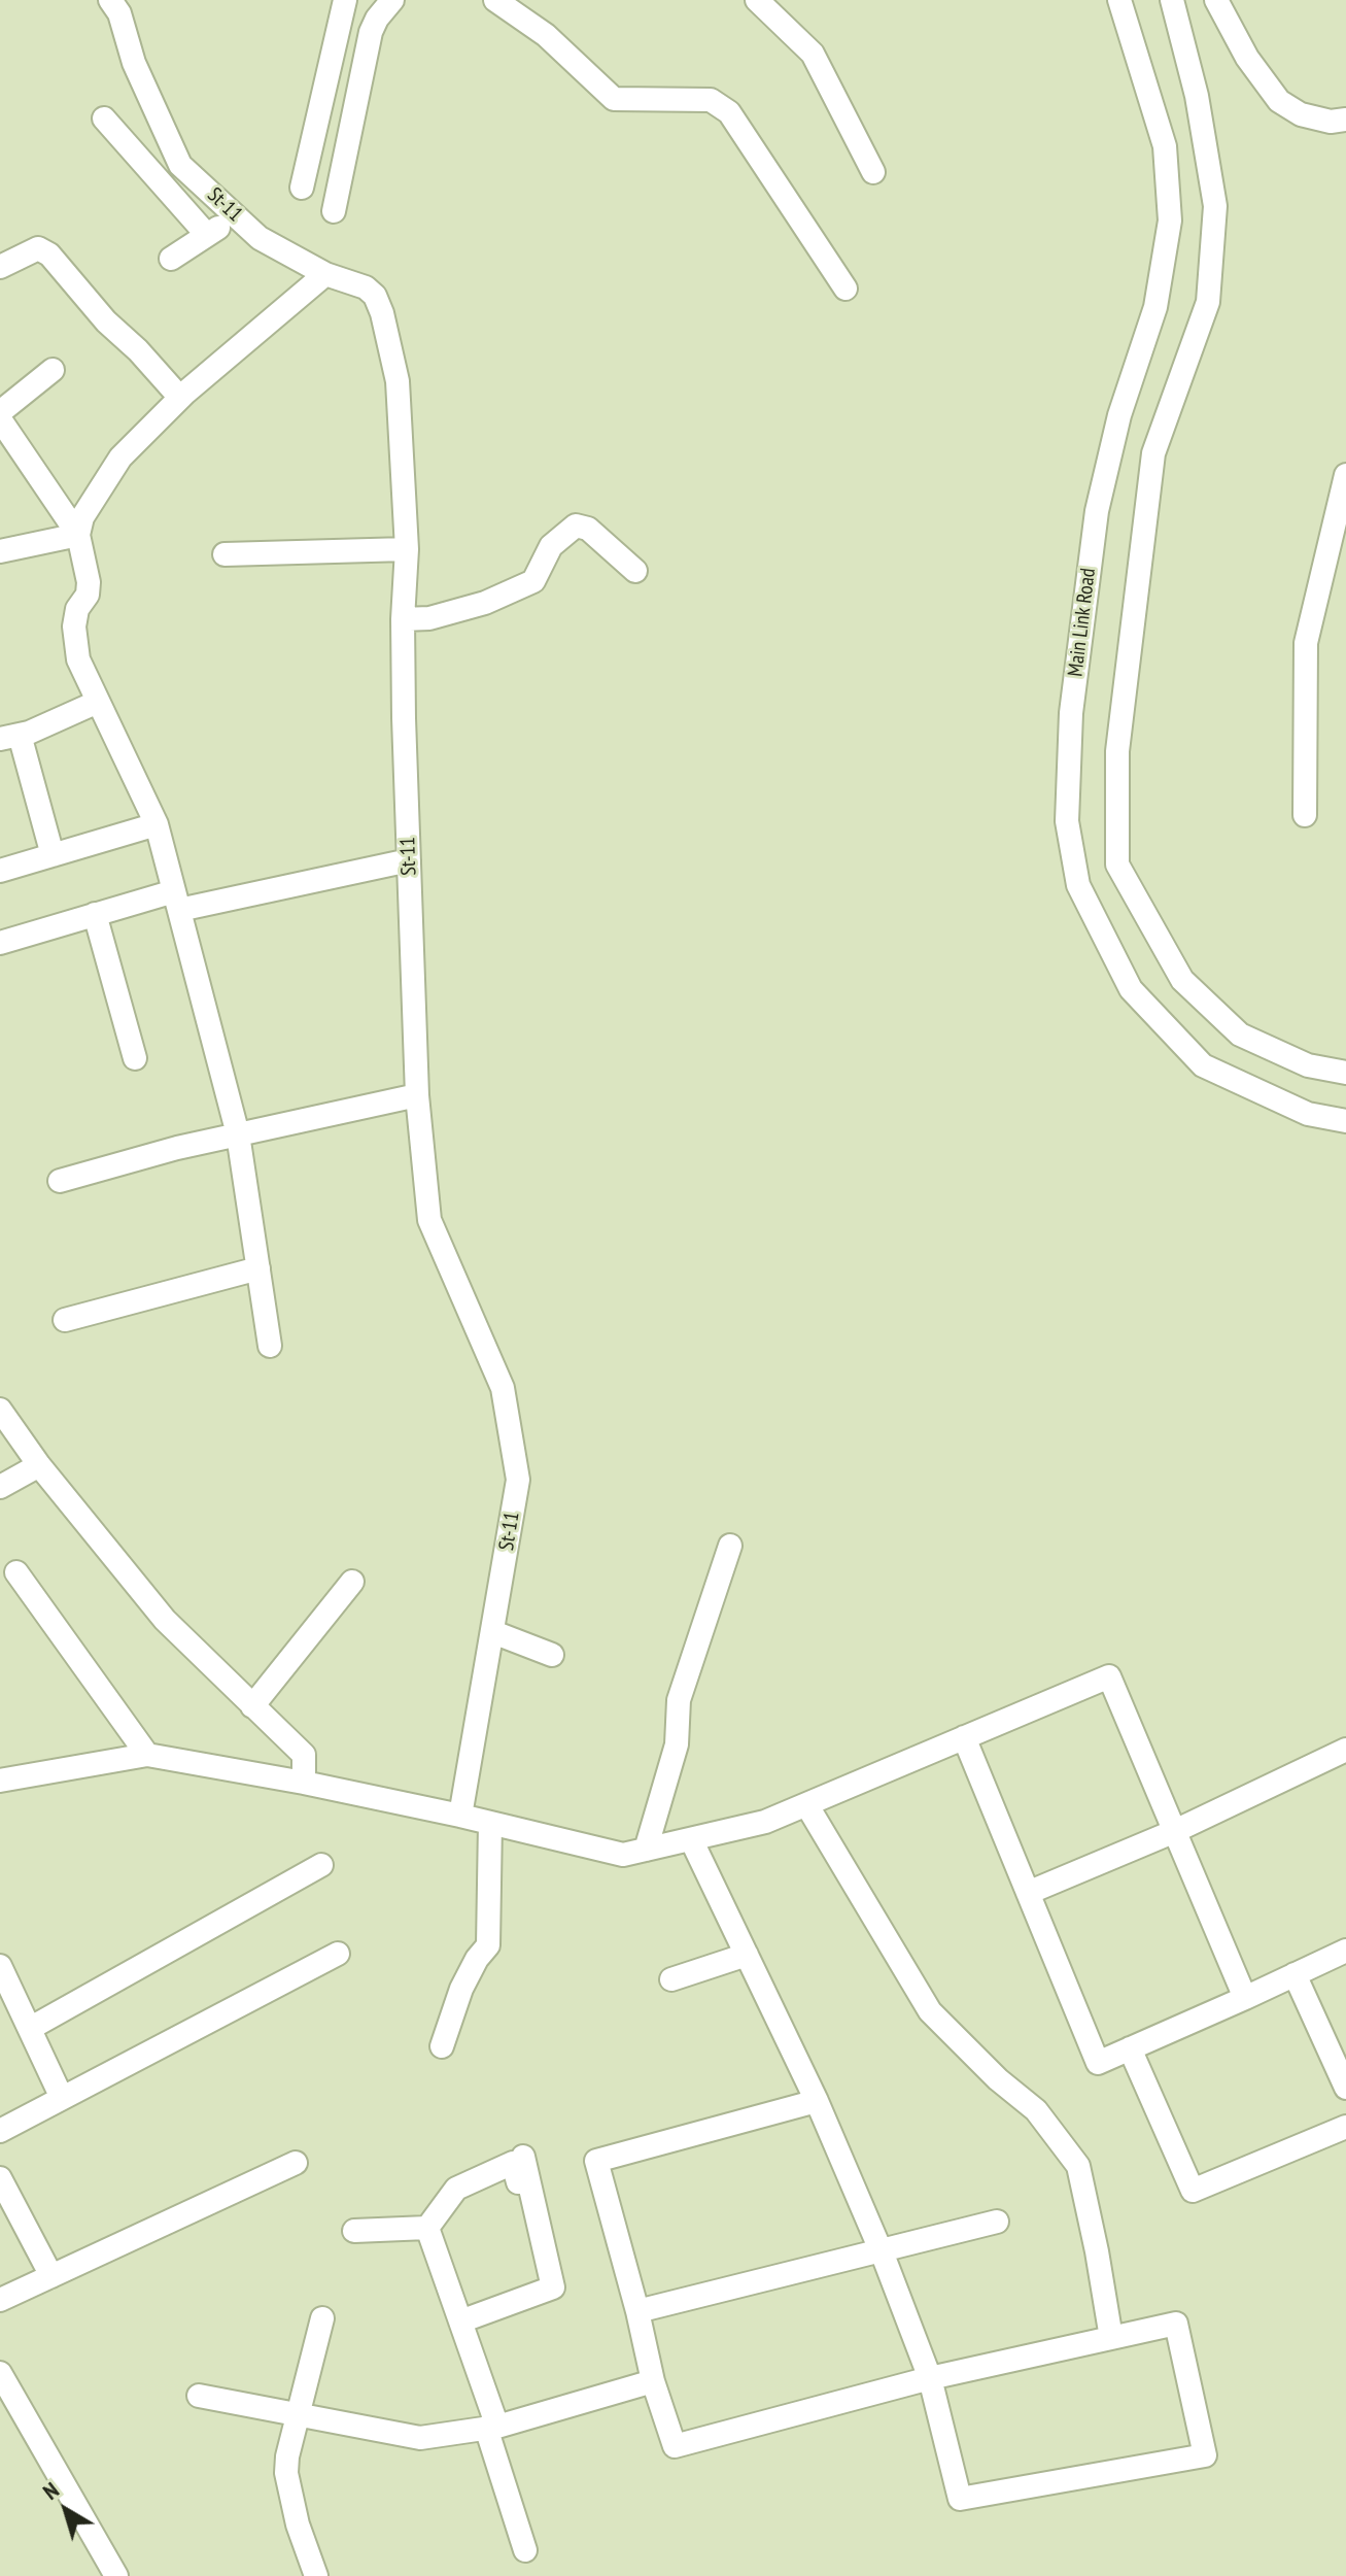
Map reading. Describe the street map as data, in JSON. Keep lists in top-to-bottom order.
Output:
{
  "streets": {
    "street": ["St-11", "Main Link Road"]
  },
  "north": "top left"
}
